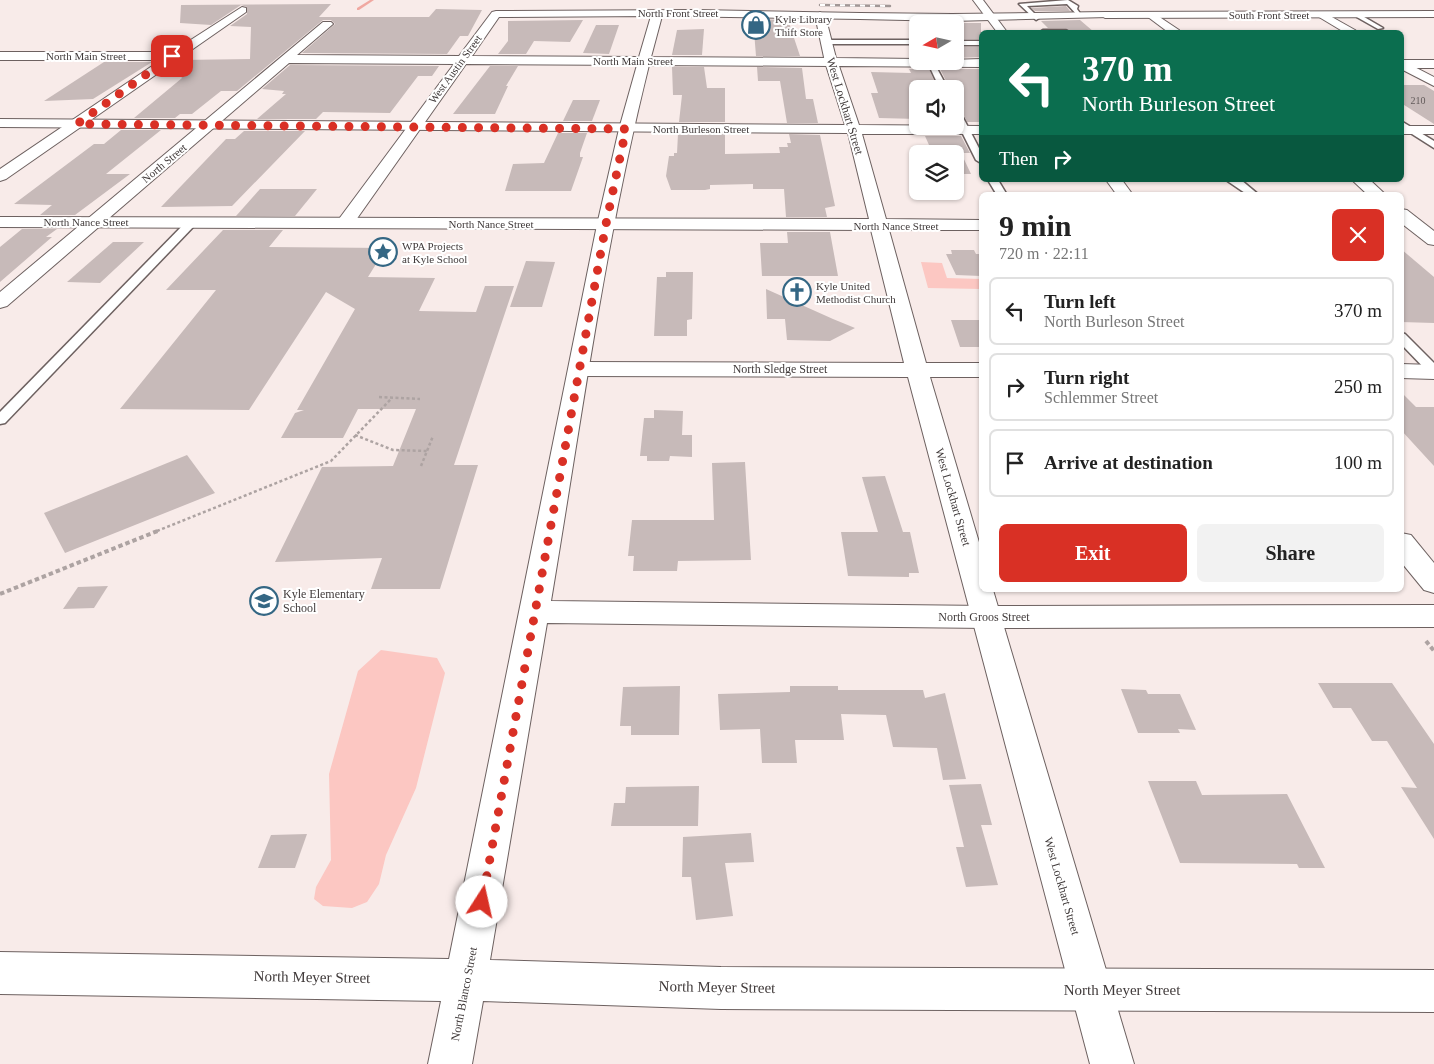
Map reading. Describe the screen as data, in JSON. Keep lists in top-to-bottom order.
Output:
{
  "streets": {
    "street": [
      "North Front Street",
      "South Front Street",
      "North Main Street",
      "West Austin Street",
      "West Lockhart Street",
      "North Burleson Street",
      "North Street",
      "North Nance Street",
      "North Sledge Street",
      "North Groos Street",
      "North Meyer Street",
      "North Blanco Street"
    ]
  },
  "crossings": [
    ["North Front Street", "South Front Street"],
    ["North Front Street", "West Austin Street"],
    ["North Front Street", "West Lockhart Street"],
    ["North Front Street", "North Blanco Street"],
    ["North Main Street", "West Austin Street"],
    ["North Main Street", "West Lockhart Street"],
    ["North Main Street", "North Street"],
    ["North Main Street", "North Blanco Street"],
    ["West Austin Street", "North Burleson Street"],
    ["West Austin Street", "North Nance Street"],
    ["West Lockhart Street", "North Burleson Street"],
    ["West Lockhart Street", "North Nance Street"],
    ["West Lockhart Street", "North Sledge Street"],
    ["West Lockhart Street", "North Groos Street"],
    ["West Lockhart Street", "North Meyer Street"],
    ["North Burleson Street", "North Street"],
    ["North Burleson Street", "North Blanco Street"],
    ["North Street", "North Nance Street"],
    ["North Nance Street", "North Blanco Street"],
    ["North Sledge Street", "North Blanco Street"],
    ["North Groos Street", "North Blanco Street"],
    ["North Meyer Street", "North Blanco Street"]
  ],
  "places": {
    "shop": ["Kyle Library Thift Store"],
    "place": ["WPA Projects at Kyle School"],
    "church": ["Kyle United Methodist Church"],
    "school or university": ["Kyle Elementary School"]
  },
  "house_numbers": ["210"],
  "north": "left",
  "page": {
    "turn": ["370 m", "North Burleson Street"],
    "then": "Then",
    "heading": ["9 min", "720 m · 22:11"],
    "list": [
      {
        "name": "Turn left",
        "note": "North Burleson Street",
        "value": "370 m"
      },
      {
        "name": "Turn right",
        "note": "Schlemmer Street",
        "value": "250 m"
      },
      {
        "name": "Arrive at destination",
        "value": "100 m"
      }
    ],
    "buttons": ["Exit", "Share"]
  }
}
